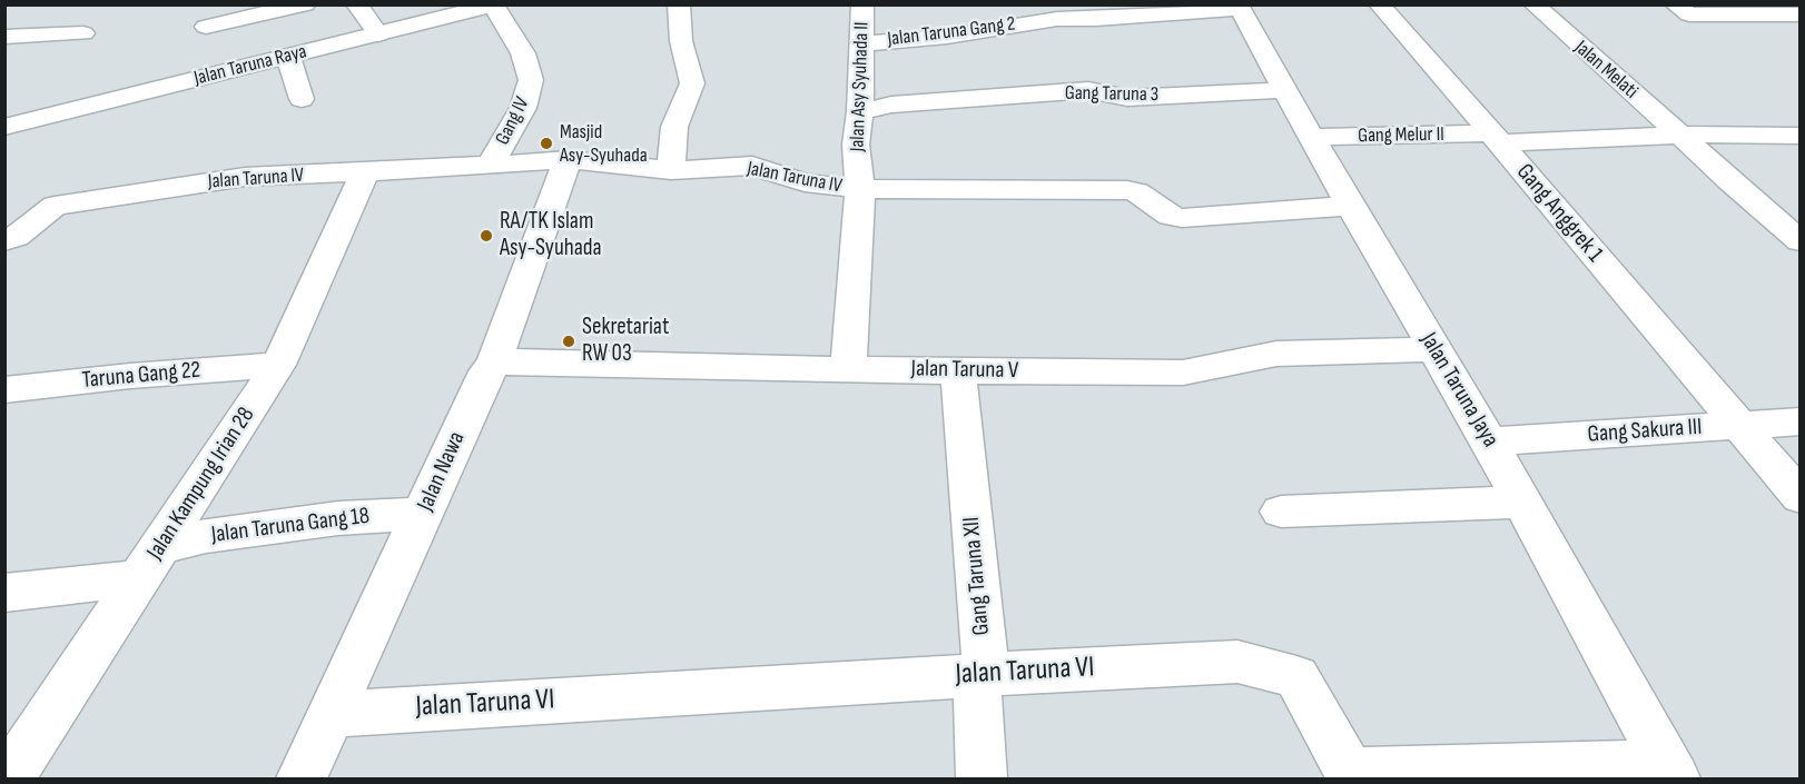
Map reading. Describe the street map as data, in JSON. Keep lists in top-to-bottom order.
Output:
{
  "streets": {
    "street": [
      "Jalan Taruna Gang 2",
      "Jalan Taruna Raya",
      "Jalan Melati",
      "Jalan Asy Syuhada II",
      "Gang Taruna 3",
      "Gang IV",
      "Gang Melur II",
      "Jalan Taruna IV",
      "Gang Anggrek 1",
      "Jalan Taruna V",
      "Taruna Gang 22",
      "Jalan Taruna Jaya",
      "Gang Sakura III",
      "Jalan Nawa",
      "Jalan Kampung Irian 28",
      "Jalan Taruna Gang 18",
      "Gang Taruna XII",
      "Jalan Taruna VI"
    ]
  },
  "crossings": [
    ["Jalan Taruna Gang 2", "Jalan Asy Syuhada II"],
    ["Jalan Taruna Gang 2", "Jalan Taruna Jaya"],
    ["Jalan Taruna Raya", "Gang IV"],
    ["Jalan Melati", "Gang Melur II"],
    ["Jalan Asy Syuhada II", "Gang Taruna 3"],
    ["Jalan Asy Syuhada II", "Jalan Taruna IV"],
    ["Jalan Asy Syuhada II", "Jalan Taruna V"],
    ["Gang Taruna 3", "Jalan Taruna Jaya"],
    ["Gang IV", "Jalan Taruna IV"],
    ["Gang Melur II", "Gang Anggrek 1"],
    ["Gang Melur II", "Jalan Taruna Jaya"],
    ["Jalan Taruna IV", "Jalan Taruna Jaya"],
    ["Jalan Taruna IV", "Jalan Nawa"],
    ["Jalan Taruna IV", "Jalan Kampung Irian 28"],
    ["Gang Anggrek 1", "Gang Sakura III"],
    ["Jalan Taruna V", "Jalan Taruna Jaya"],
    ["Jalan Taruna V", "Jalan Nawa"],
    ["Jalan Taruna V", "Gang Taruna XII"],
    ["Taruna Gang 22", "Jalan Kampung Irian 28"],
    ["Jalan Taruna Jaya", "Gang Sakura III"],
    ["Jalan Taruna Jaya", "Jalan Taruna VI"],
    ["Jalan Nawa", "Jalan Taruna Gang 18"],
    ["Jalan Nawa", "Jalan Taruna VI"],
    ["Jalan Kampung Irian 28", "Jalan Taruna Gang 18"],
    ["Gang Taruna XII", "Jalan Taruna VI"]
  ],
  "places": ["Masjid Asy-Syuhada", "RA/TK Islam Asy-Syuhada", "Sekretariat RW 03"]
}
